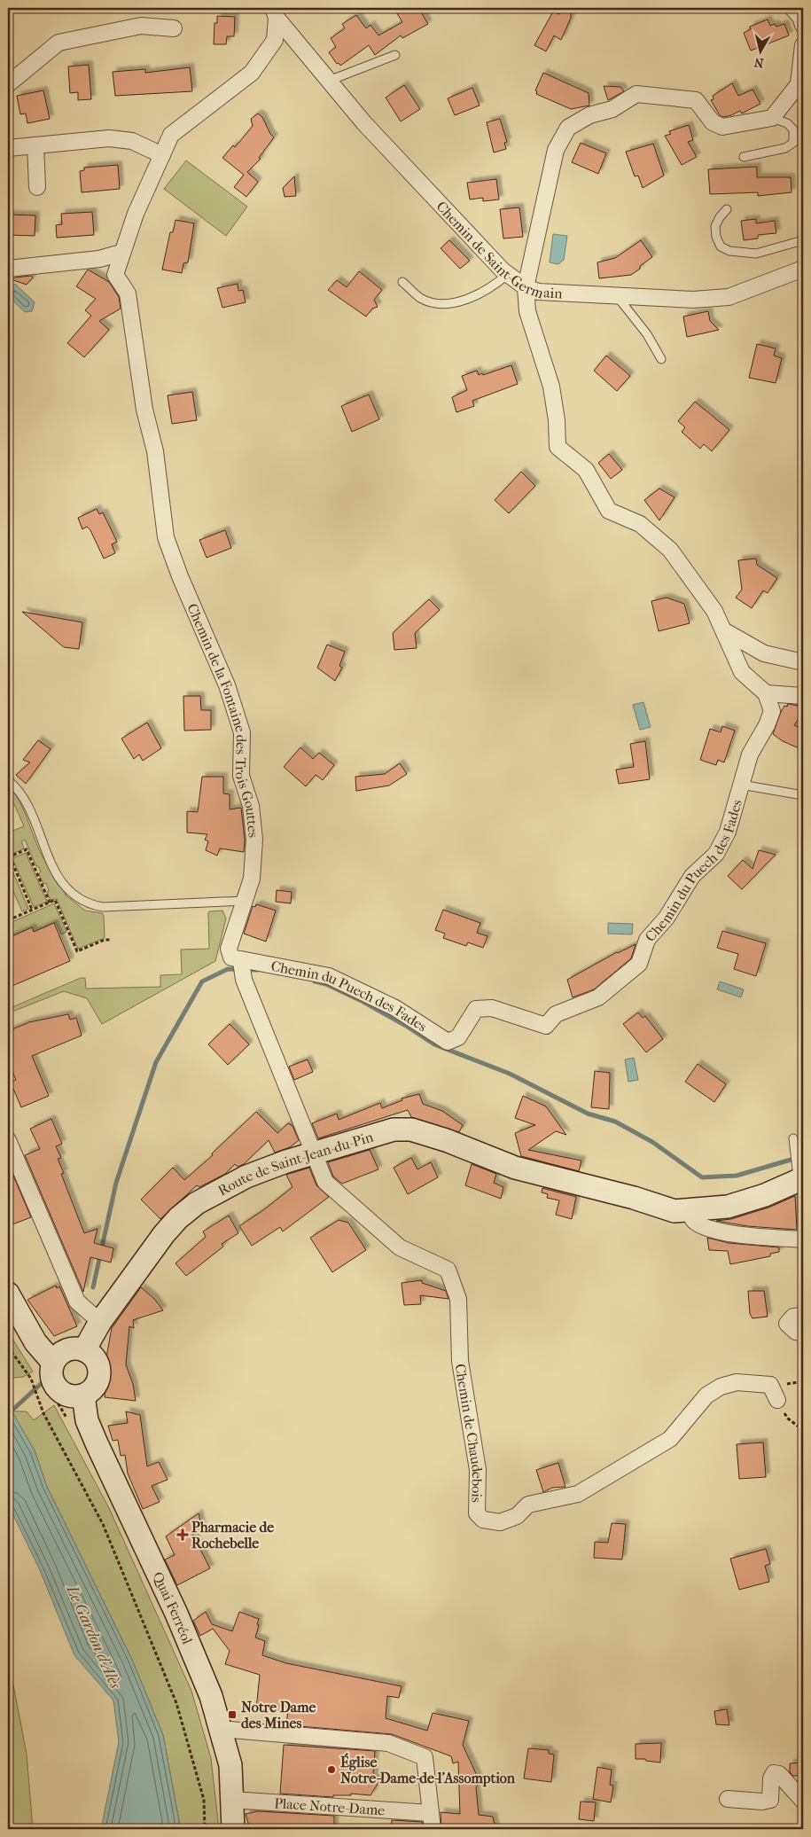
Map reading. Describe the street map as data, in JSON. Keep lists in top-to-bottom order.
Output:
{
  "streets": {
    "main road": ["Route de Saint-Jean-du-Pin", "Quai Ferréol"],
    "street": [
      "Chemin de Saint-Germain",
      "Chemin de la Fontaine des Trois Gouttes",
      "Chemin du Puech des Fades",
      "Chemin de Chaudebois",
      "Place Notre-Dame"
    ]
  },
  "crossings": [
    ["Chemin de la Fontaine des Trois Gouttes", "Chemin du Puech des Fades"],
    ["Chemin de la Fontaine des Trois Gouttes", "Route de Saint-Jean-du-Pin"],
    ["Chemin de la Fontaine des Trois Gouttes", "Chemin de Chaudebois"],
    ["Route de Saint-Jean-du-Pin", "Chemin de Chaudebois"],
    ["Quai Ferréol", "Place Notre-Dame"]
  ],
  "water": ["Le Gardon d'Alès"],
  "places": {
    "health": ["Pharmacie de Rochebelle"],
    "transit": ["Notre Dame des Mines"],
    "other": ["Église Notre-Dame-de-l'Assomption"]
  },
  "north": "bottom"
}
